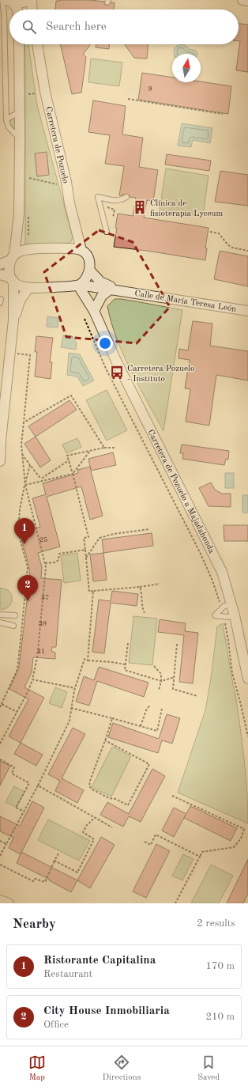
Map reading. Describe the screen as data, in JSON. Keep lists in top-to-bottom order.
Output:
{
  "streets": {
    "street": ["Carretera de Pozuelo", "Calle de María Teresa León", "Carretera de Pozuelo a Majadahonda"]
  },
  "crossings": [
    ["Calle de María Teresa León", "Carretera de Pozuelo a Majadahonda"]
  ],
  "places": {
    "building": ["Clínica de fisioterapia Lyceum"],
    "bus stop": ["Carretera Pozuelo - Instituto"]
  },
  "house_numbers": [
    "9",
    "25",
    "37",
    "39",
    "41"
  ],
  "north": "top",
  "page": {
    "search": "Search here",
    "pins": ["1", "2"],
    "heading": ["Nearby", "2 results"],
    "list": [
      {
        "mark": "1",
        "name": "Ristorante Capitalina",
        "note": "Restaurant",
        "value": "170 m"
      },
      {
        "mark": "2",
        "name": "City House Inmobiliaria",
        "note": "Office",
        "value": "210 m"
      }
    ],
    "nav": ["Map", "Directions", "Saved"]
  }
}
